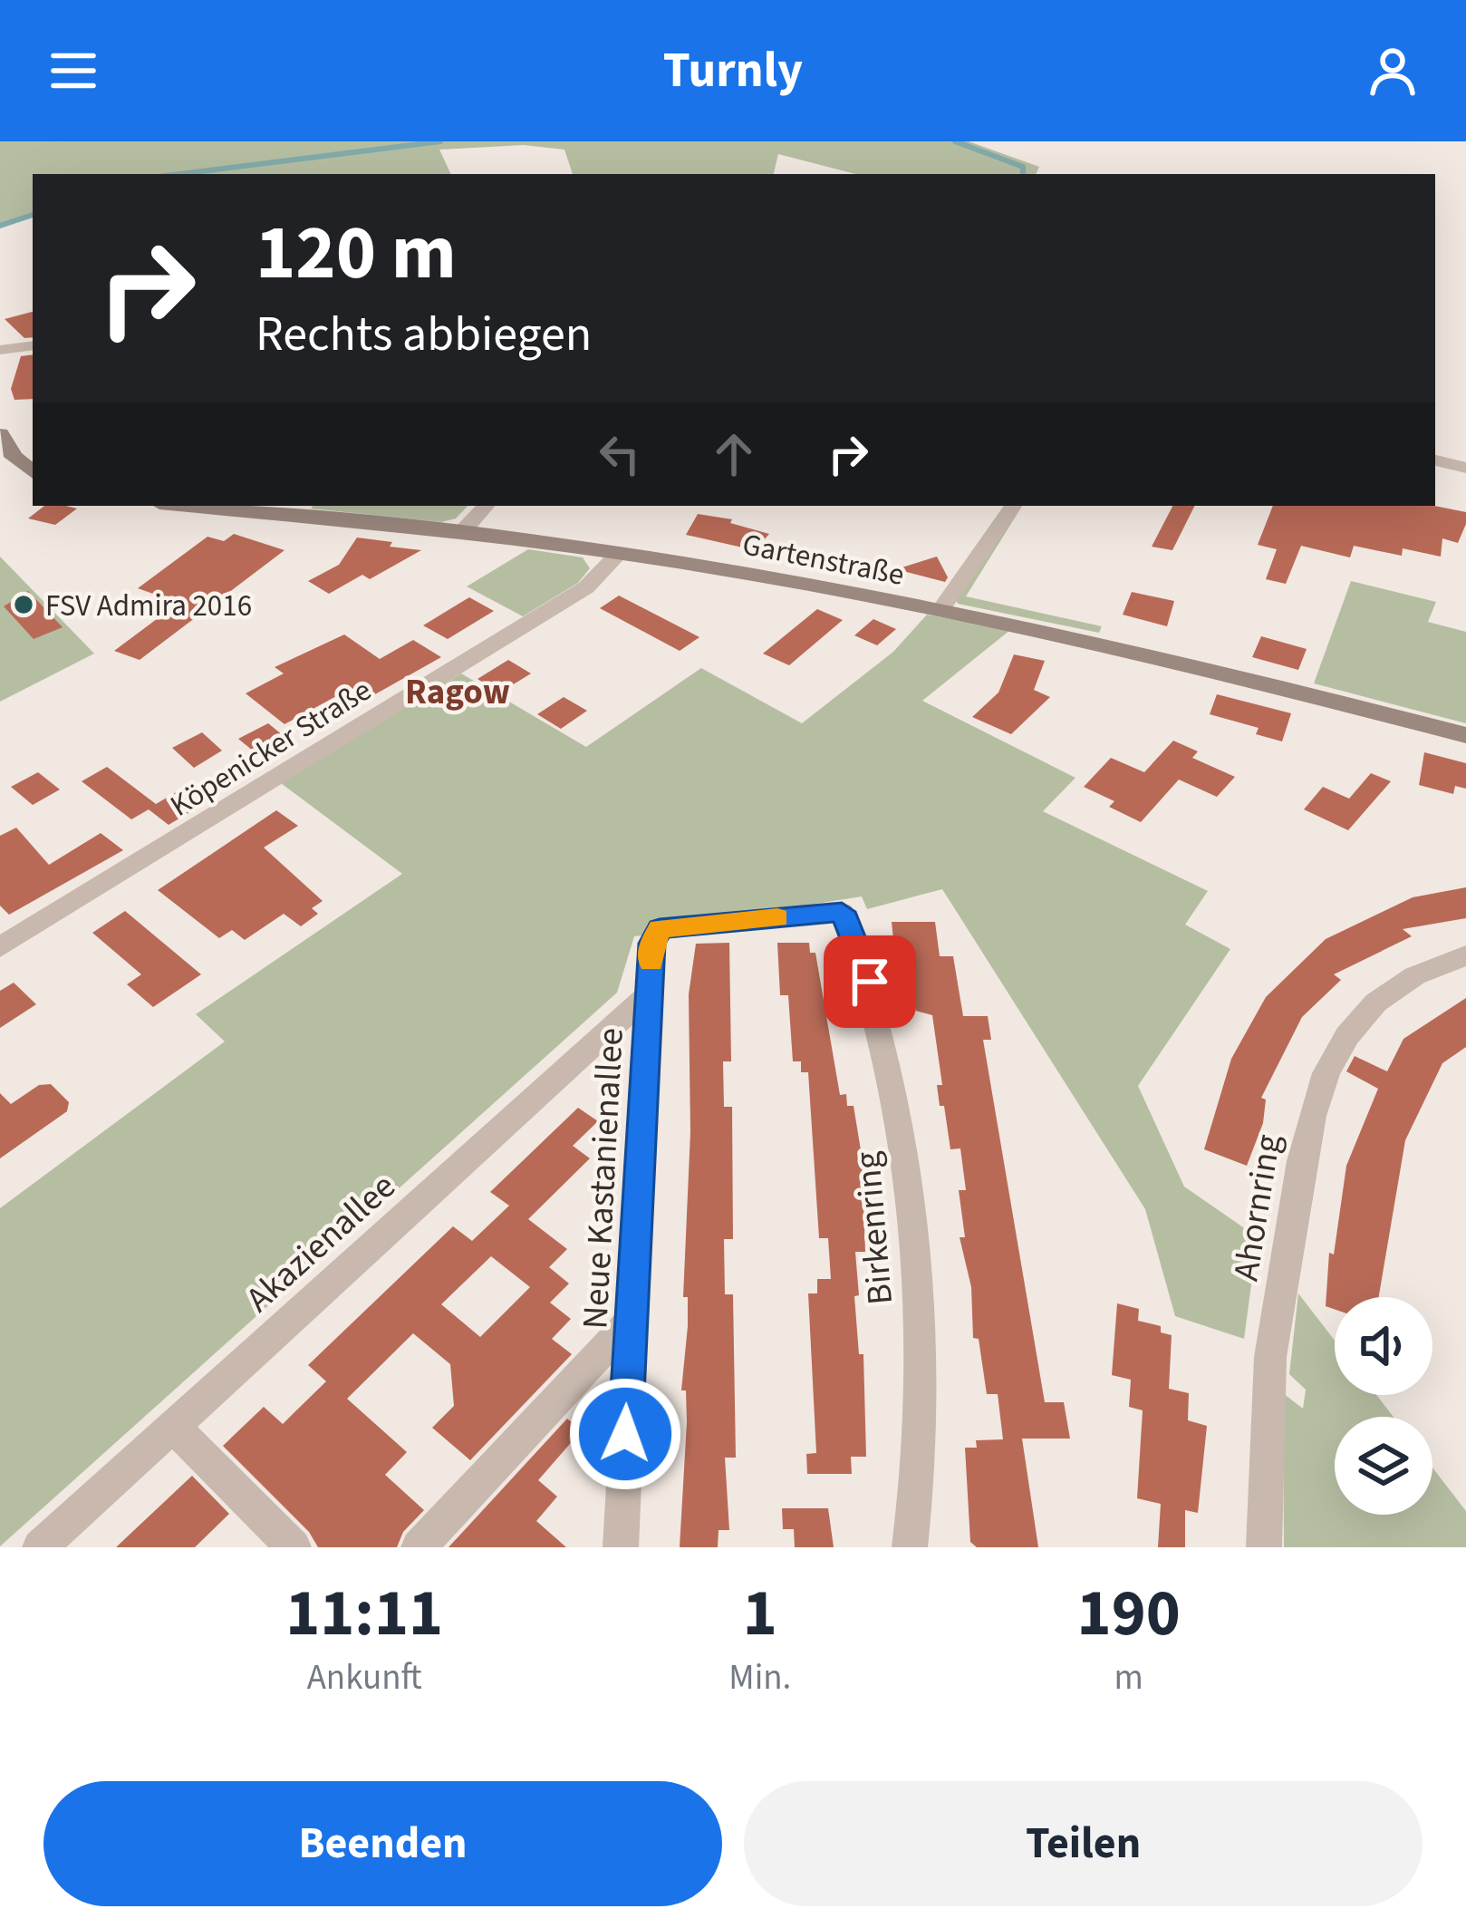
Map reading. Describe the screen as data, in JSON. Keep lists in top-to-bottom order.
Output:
{
  "streets": {
    "street": [
      "Gartenstraße",
      "Köpenicker Straße",
      "Neue Kastanienallee",
      "Ahornring",
      "Birkenring",
      "Akazienallee"
    ]
  },
  "crossings": [
    ["Gartenstraße", "Köpenicker Straße"],
    ["Neue Kastanienallee", "Birkenring"],
    ["Neue Kastanienallee", "Akazienallee"]
  ],
  "districts": ["Ragow"],
  "places": ["FSV Admira 2016"],
  "page": {
    "header": "Turnly",
    "turn": ["120 m", "Rechts abbiegen"],
    "eta": [
      "11:11",
      "Ankunft",
      "1",
      "Min.",
      "190",
      "m"
    ],
    "buttons": ["Beenden", "Teilen"]
  }
}
